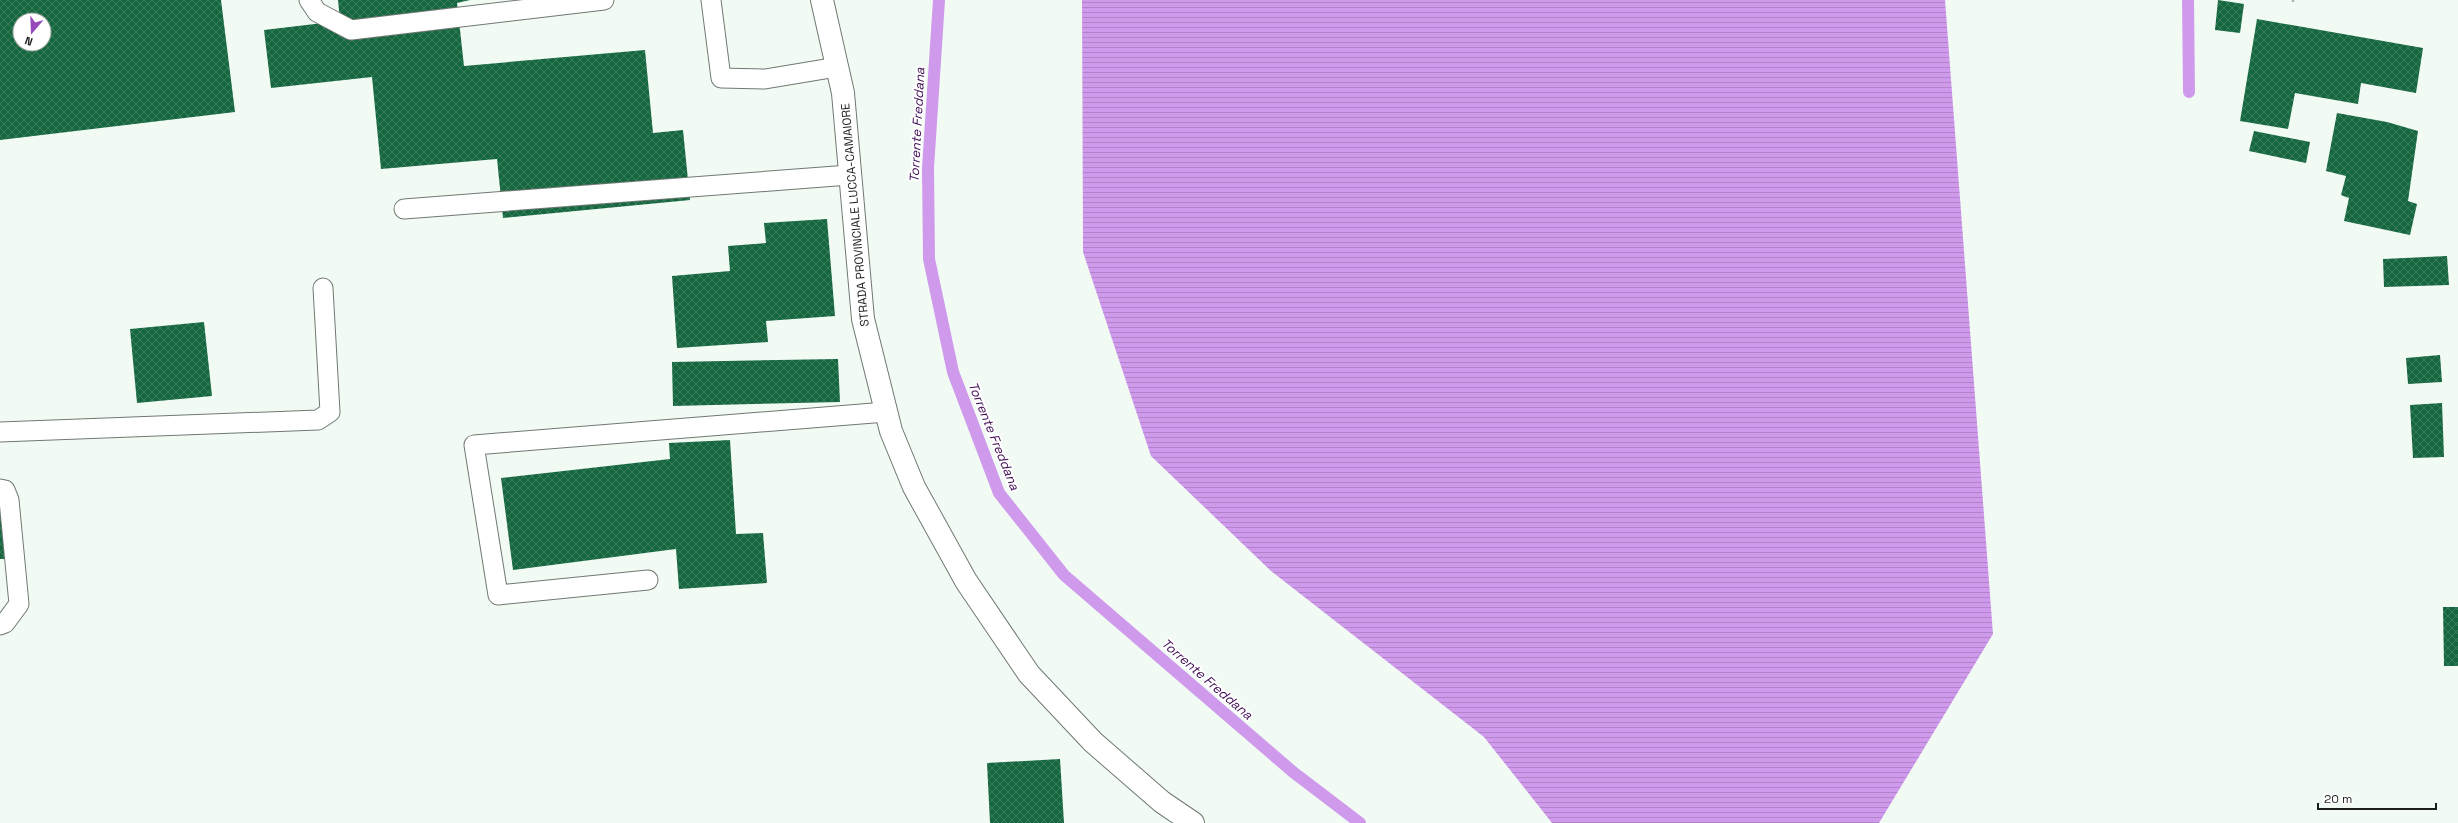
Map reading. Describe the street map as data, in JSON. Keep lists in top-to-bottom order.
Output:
{
  "streets": {
    "main road": ["STRADA PROVINCIALE LUCCA-CAMAIORE"]
  },
  "water": ["Torrente Freddana"],
  "scale_bar": "20 m",
  "north": "bottom"
}
